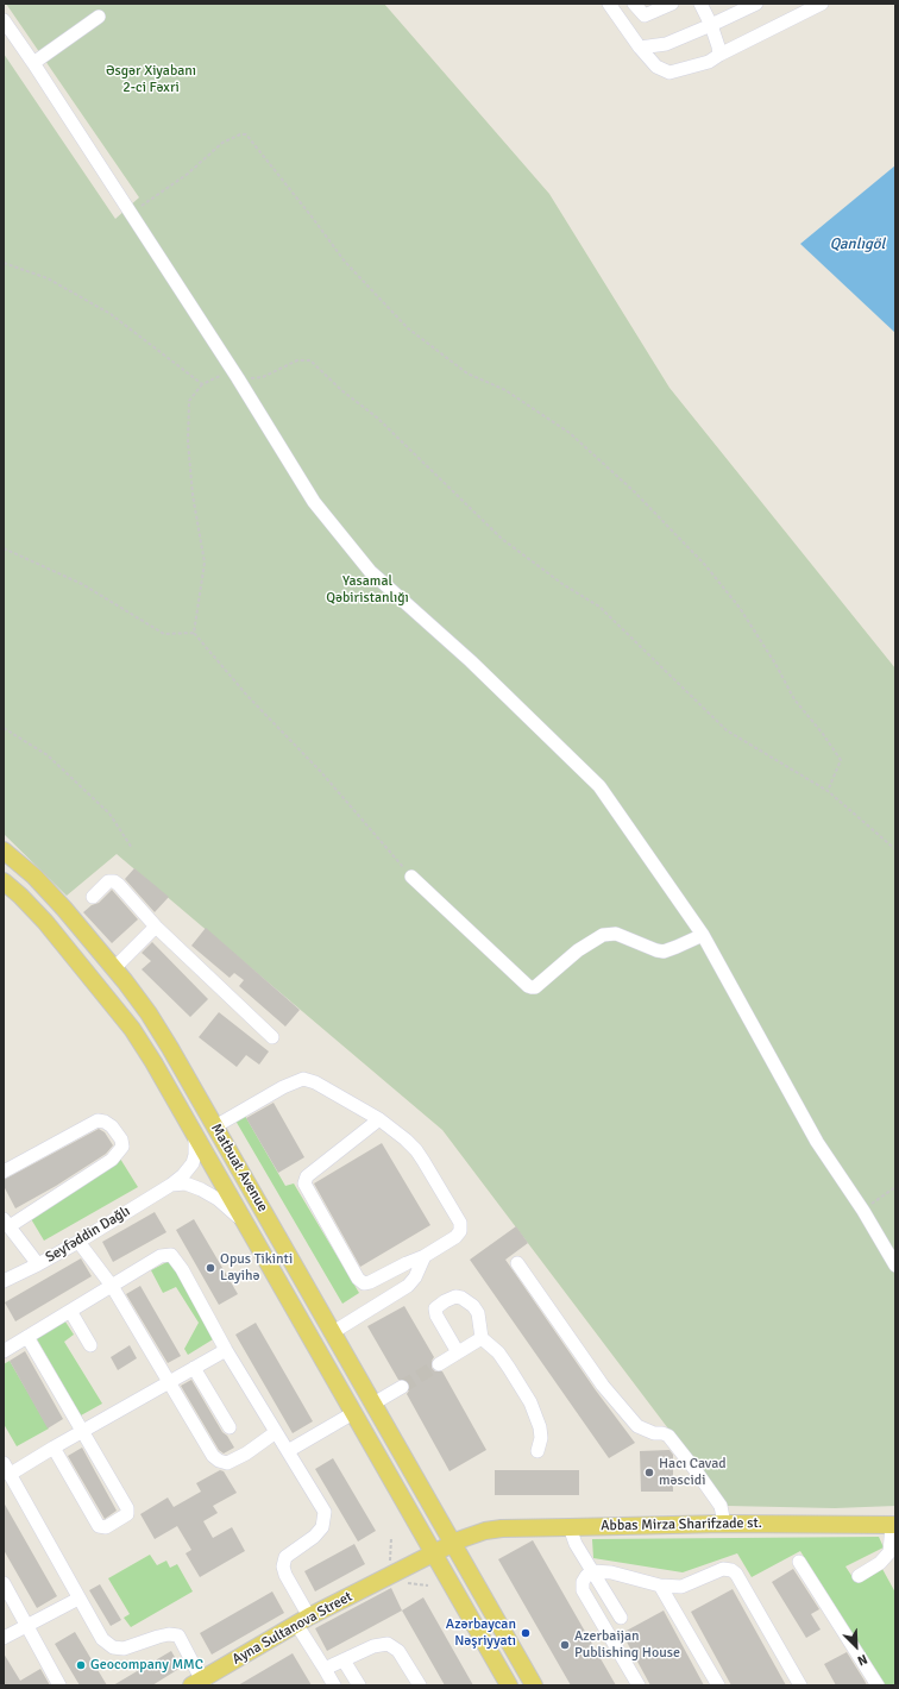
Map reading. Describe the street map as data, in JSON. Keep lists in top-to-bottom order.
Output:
{
  "streets": {
    "main road": ["Matbuat Avenue", "Abbas Mirza Sharifzade st.", "Ayna Sultanova Street"],
    "street": ["Seyfəddin Dağlı"]
  },
  "crossings": [
    ["Matbuat Avenue", "Seyfəddin Dağlı"],
    ["Matbuat Avenue", "Abbas Mirza Sharifzade st."],
    ["Matbuat Avenue", "Ayna Sultanova Street"],
    ["Abbas Mirza Sharifzade st.", "Ayna Sultanova Street"]
  ],
  "water": ["Qanlıgöl"],
  "parks": ["Əsgər Xiyabanı 2-ci Fəxri", "Yasamal Qəbiristanlığı"],
  "places": [
    "Opus Tikinti Layihə",
    "Hacı Cavad məscidi",
    "Azərbaycan Nəşriyyatı",
    "Azerbaijan Publishing House",
    "Geocompany MMC"
  ],
  "north": "bottom right"
}
